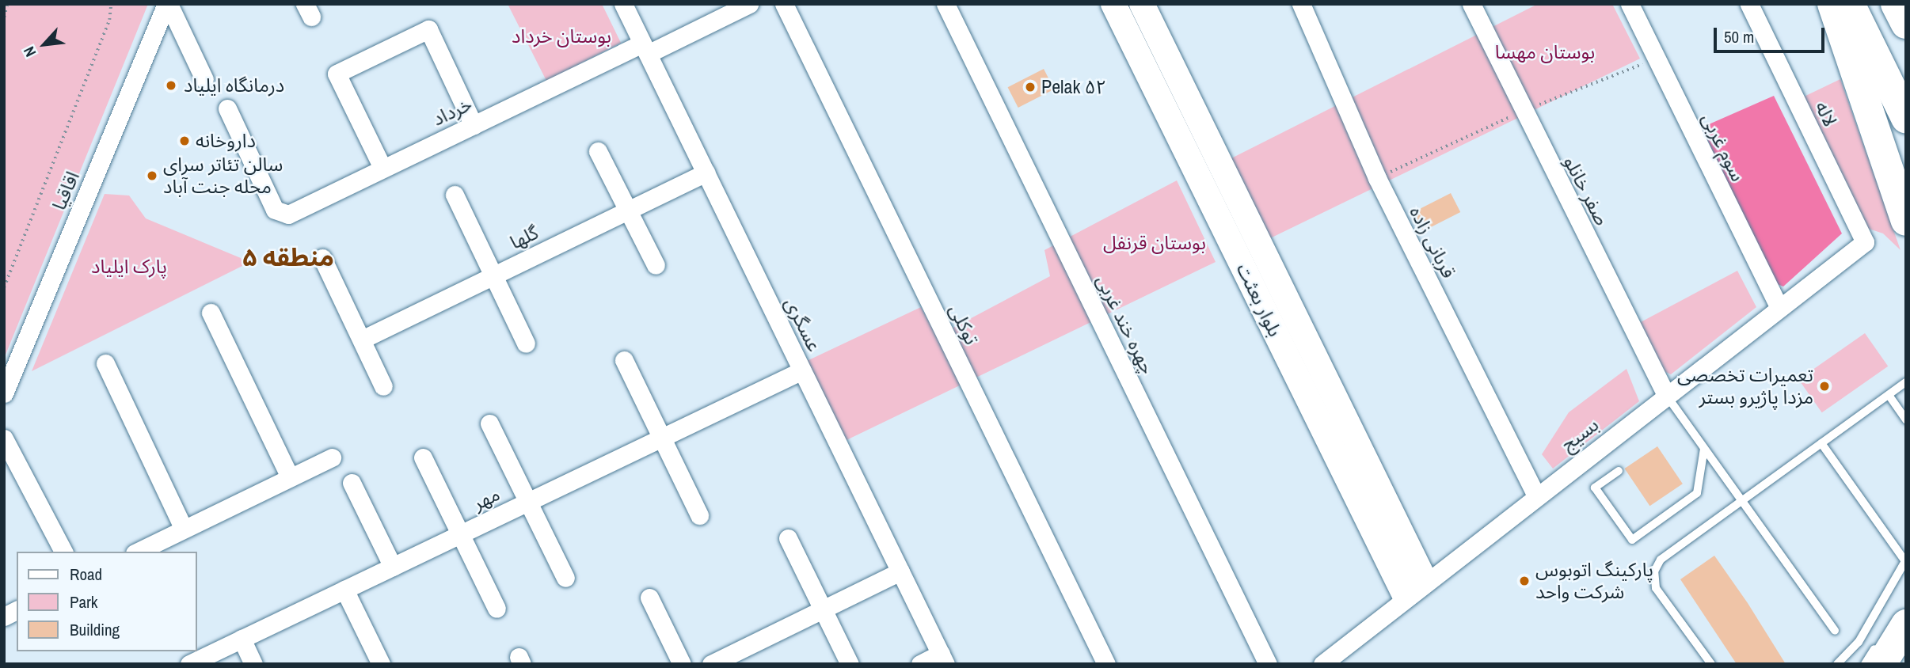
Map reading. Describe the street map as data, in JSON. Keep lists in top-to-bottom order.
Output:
{
  "streets": {
    "street": [
      "خرداد",
      "لاله",
      "سوم غربی",
      "اقاقیا",
      "صفر خانلو",
      "گلها",
      "قربانی زاده",
      "بلوار بعثت",
      "عسگری",
      "توکلی",
      "چهره خند غربی",
      "بسیج",
      "مهر"
    ]
  },
  "crossings": [
    ["خرداد", "عسگری"],
    ["لاله", "بسیج"],
    ["سوم غربی", "بسیج"],
    ["صفر خانلو", "بسیج"],
    ["گلها", "عسگری"],
    ["قربانی زاده", "بسیج"],
    ["بلوار بعثت", "بسیج"],
    ["عسگری", "مهر"]
  ],
  "districts": ["منطقه ۵"],
  "parks": [
    "بوستان خرداد",
    "بوستان مهسا",
    "بوستان قرنفل",
    "پارک ایلیاد"
  ],
  "places": [
    "درمانگاه ایلیاد",
    "Pelak ۵۲",
    "داروخانه",
    "سالن تئاتر سرای محله جنت آباد",
    "تعمیرات تخصصی مزدا پاژیرو بستر",
    "پارکینگ اتوبوس شرکت واحد"
  ],
  "legend": ["Road", "Park", "Building"],
  "scale_bar": "50 m",
  "north": "bottom left"
}
